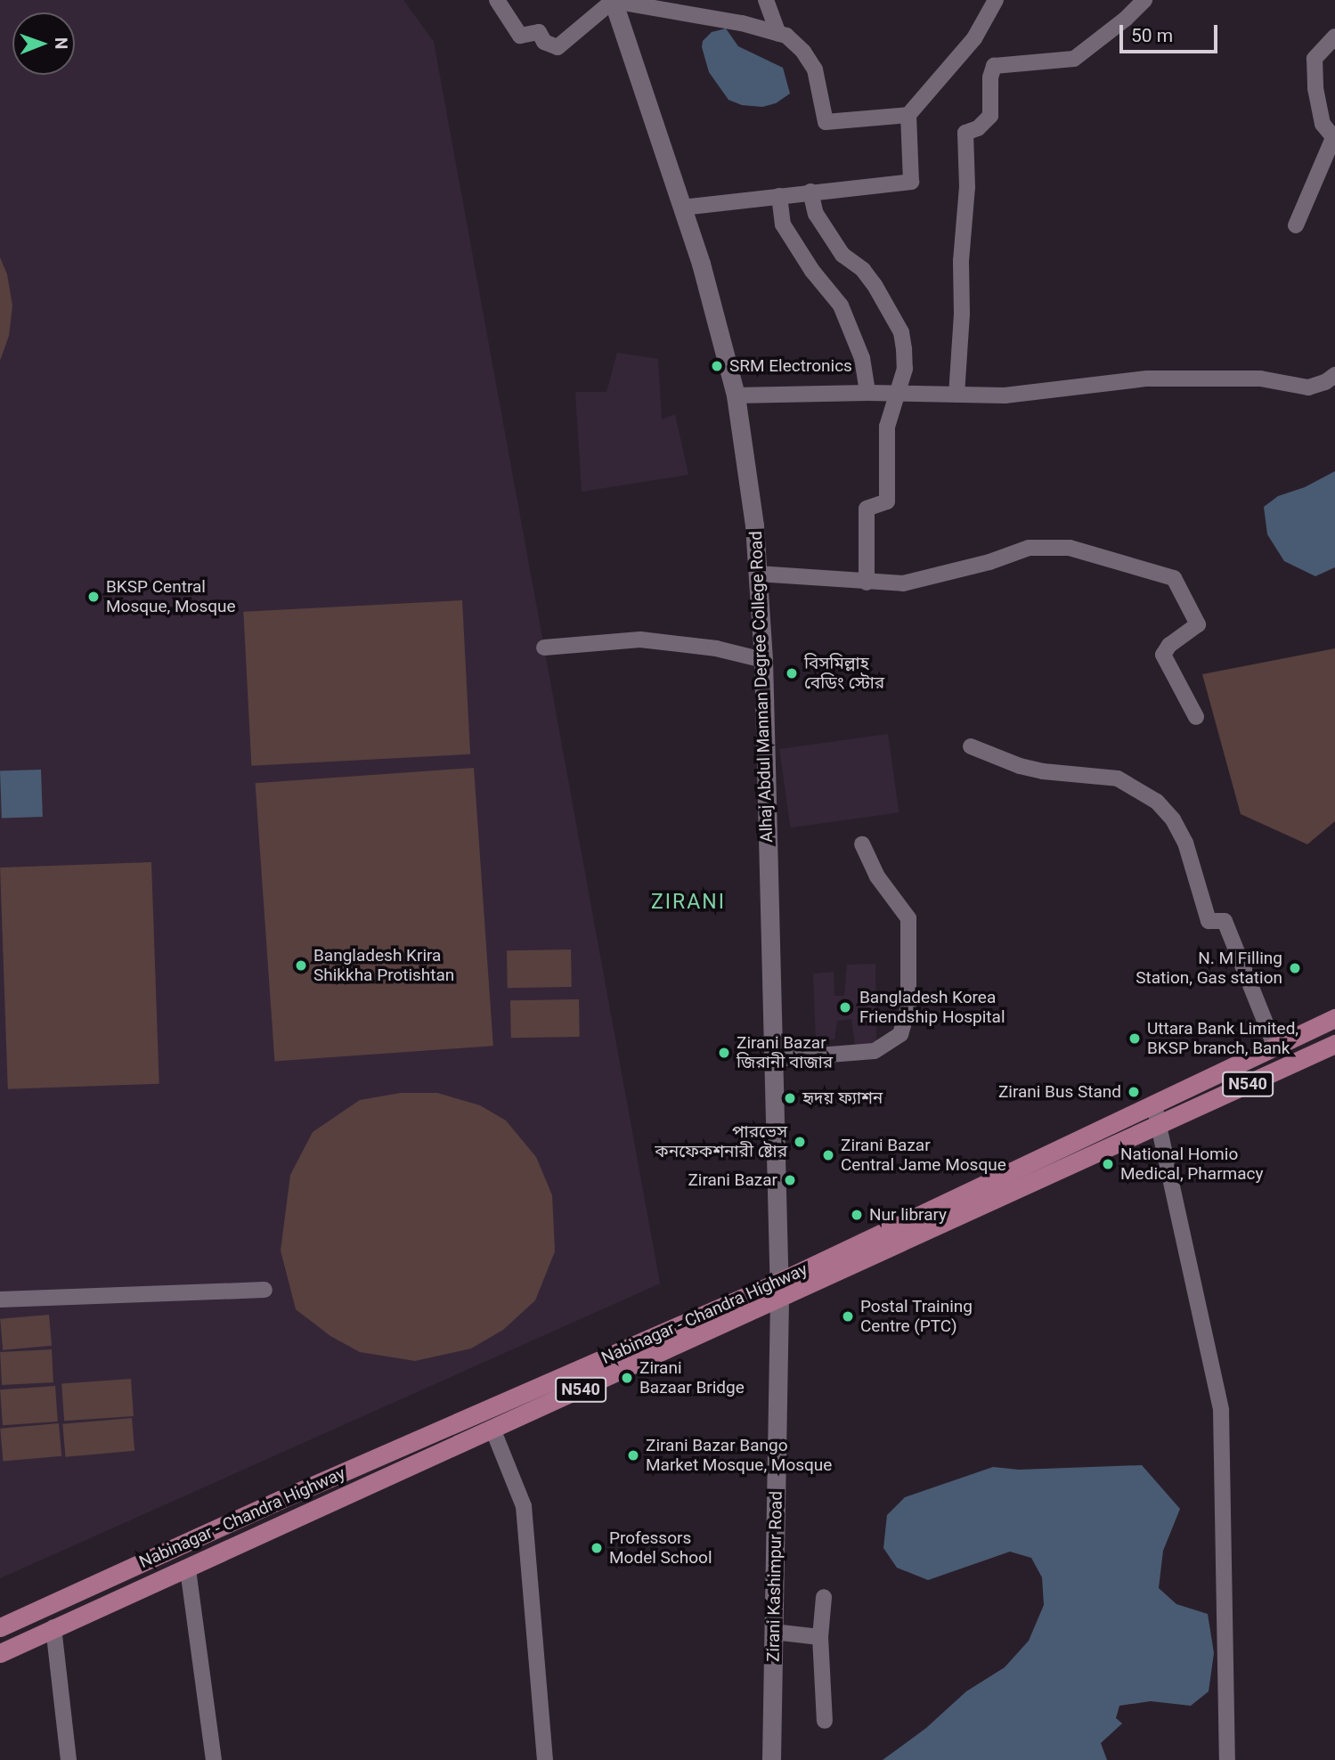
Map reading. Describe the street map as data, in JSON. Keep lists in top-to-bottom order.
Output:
{
  "streets": {
    "highway": ["N540", "Nabinagar - Chandra Highway"],
    "street": ["Alhaj Abdul Mannan Degree College Road", "Zirani Kashimpur Road"]
  },
  "crossings": [
    ["Alhaj Abdul Mannan Degree College Road", "Nabinagar - Chandra Highway"],
    ["Alhaj Abdul Mannan Degree College Road", "Zirani Kashimpur Road"],
    ["Nabinagar - Chandra Highway", "Zirani Kashimpur Road"]
  ],
  "districts": ["ZIRANI"],
  "places": [
    "SRM Electronics",
    "BKSP Central Mosque, Mosque",
    "বিসমিল্লাহ বেডিং স্টোর",
    "Bangladesh Krira Shikkha Protishtan",
    "N. M Filling Station, Gas station",
    "Bangladesh Korea Friendship Hospital",
    "Uttara Bank Limited, BKSP branch, Bank",
    "Zirani Bazar জিরানী বাজার",
    "Zirani Bus Stand",
    "হৃদয় ফ্যাশন",
    "পারভেস কনফেকশনারী ষ্টোর",
    "Zirani Bazar Central Jame Mosque",
    "National Homio Medical, Pharmacy",
    "Zirani Bazar",
    "Nur library",
    "Postal Training Centre (PTC)",
    "Zirani Bazaar Bridge",
    "Zirani Bazar Bango Market Mosque, Mosque",
    "Professors Model School"
  ],
  "scale_bar": "50 m",
  "north": "right"
}
